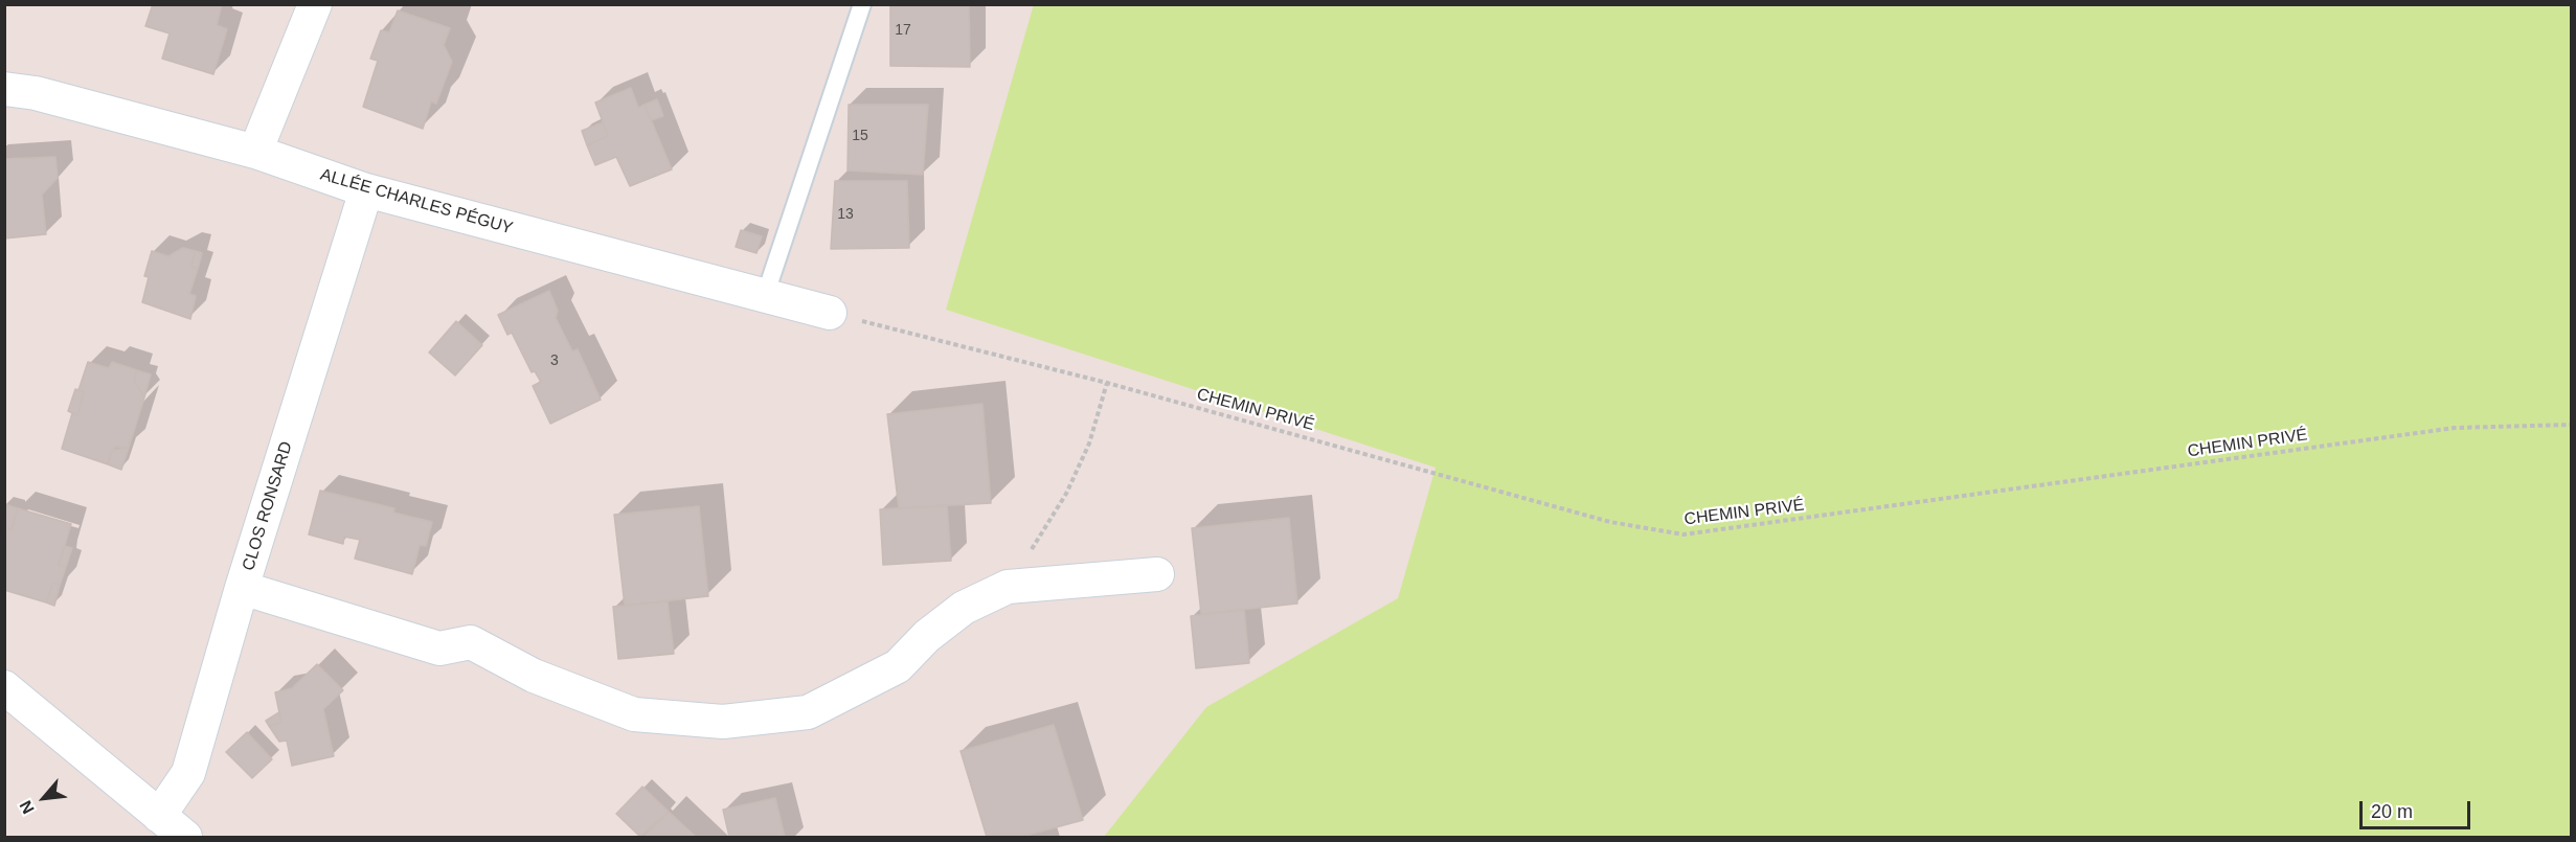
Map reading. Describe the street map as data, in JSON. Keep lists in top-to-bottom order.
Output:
{
  "streets": {
    "street": ["ALLÉE CHARLES PÉGUY", "CLOS RONSARD"],
    "path": ["CHEMIN PRIVÉ"]
  },
  "crossings": [
    ["ALLÉE CHARLES PÉGUY", "CHEMIN PRIVÉ"],
    ["ALLÉE CHARLES PÉGUY", "CLOS RONSARD"]
  ],
  "house_numbers": [
    "17",
    "15",
    "13",
    "3"
  ],
  "scale_bar": "20 m",
  "north": "bottom left"
}
